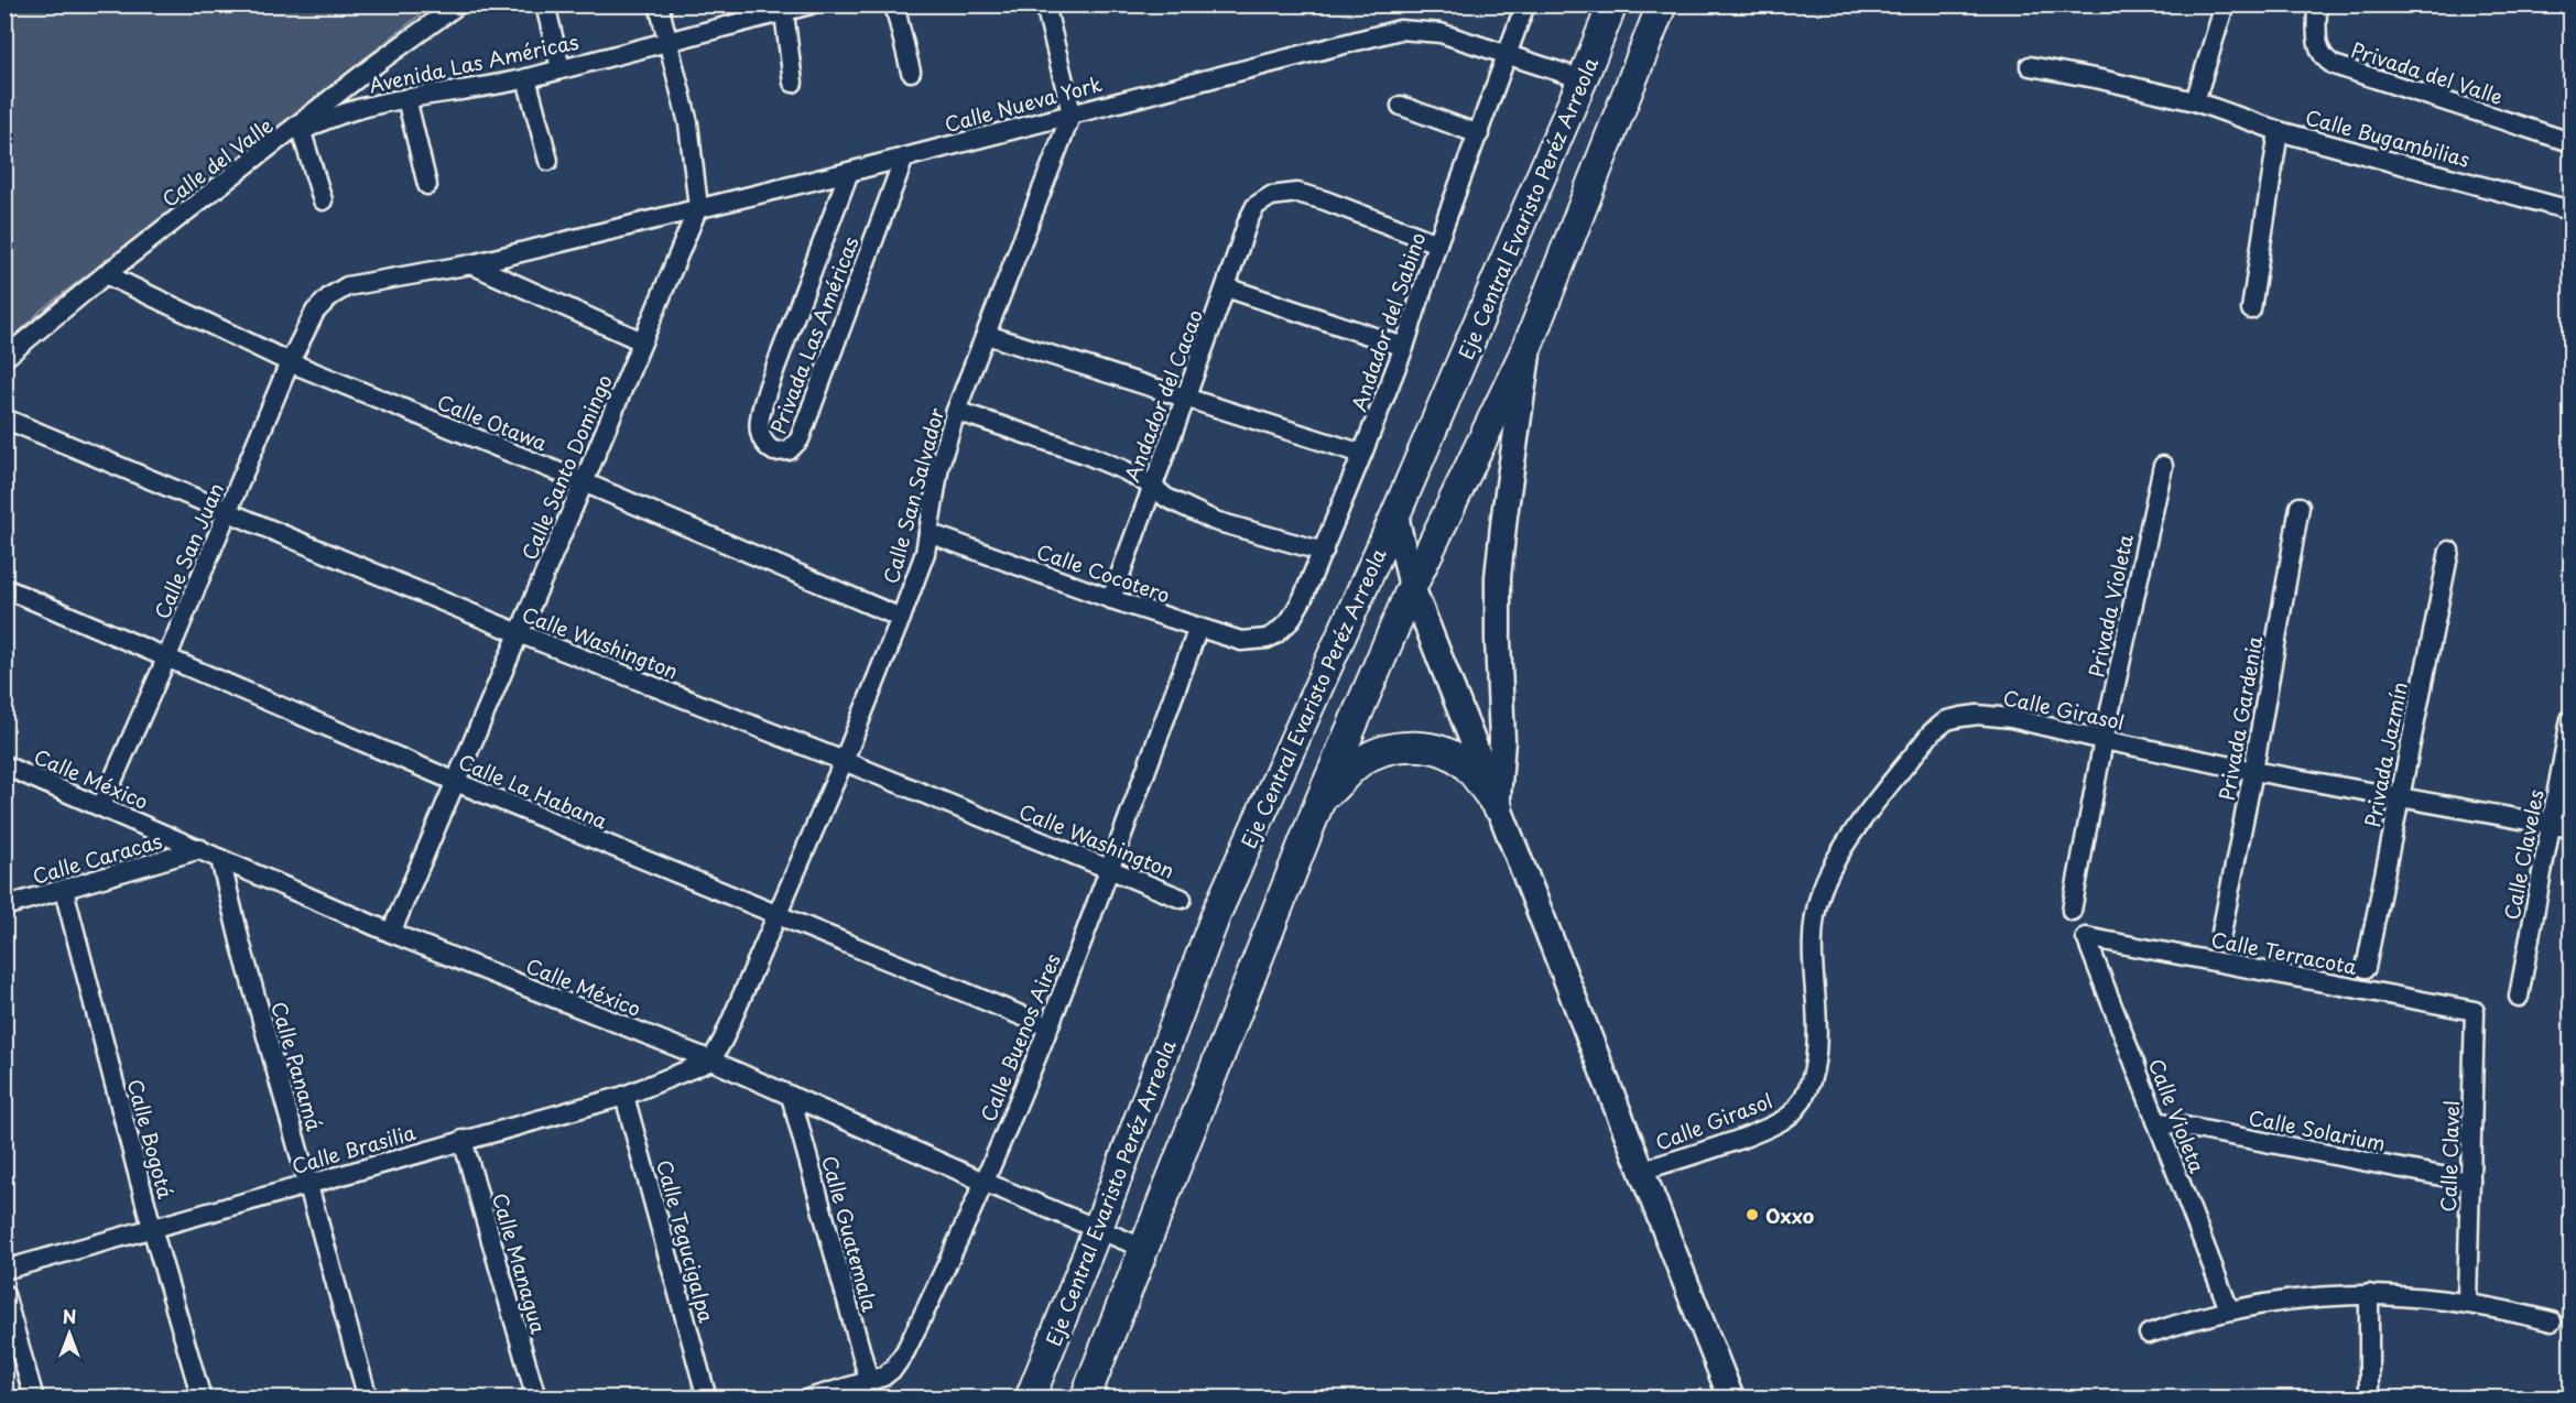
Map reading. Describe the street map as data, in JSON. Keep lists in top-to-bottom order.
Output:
{
  "streets": {
    "main road": ["Eje Central Evaristo Peréz Arreola"],
    "street": [
      "Avenida Las Américas",
      "Privada del Valle",
      "Calle Nueva York",
      "Calle Bugambilias",
      "Calle del Valle",
      "Andador del Sabino",
      "Privada Las Américas",
      "Andador del Cacao",
      "Calle Otawa",
      "Calle Santo Domingo",
      "Calle San Salvador",
      "Calle San Juan",
      "Calle Cocotero",
      "Privada Violeta",
      "Calle Washington",
      "Calle Girasol",
      "Privada Gardenia",
      "Privada Jazmín",
      "Calle México",
      "Calle La Habana",
      "Calle Claveles",
      "Calle Caracas",
      "Calle Terracota",
      "Calle Buenos Aires",
      "Calle Panamá",
      "Calle Violeta",
      "Calle Solarium",
      "Calle Bogotá",
      "Calle Brasilia",
      "Calle Clavel",
      "Calle Guatemala",
      "Calle Tegucigalpa",
      "Calle Managua"
    ]
  },
  "crossings": [
    ["Avenida Las Américas", "Calle del Valle"],
    ["Avenida Las Américas", "Calle Santo Domingo"],
    ["Calle Nueva York", "Eje Central Evaristo Peréz Arreola"],
    ["Calle Nueva York", "Andador del Sabino"],
    ["Calle Nueva York", "Privada Las Américas"],
    ["Calle Nueva York", "Calle Santo Domingo"],
    ["Calle Nueva York", "Calle San Salvador"],
    ["Calle Nueva York", "Calle San Juan"],
    ["Calle del Valle", "Calle Otawa"],
    ["Eje Central Evaristo Peréz Arreola", "Calle México"],
    ["Andador del Sabino", "Andador del Cacao"],
    ["Andador del Sabino", "Calle Cocotero"],
    ["Andador del Cacao", "Calle Cocotero"],
    ["Calle Otawa", "Calle Santo Domingo"],
    ["Calle Otawa", "Calle San Salvador"],
    ["Calle Otawa", "Calle San Juan"],
    ["Calle Santo Domingo", "Calle Washington"],
    ["Calle Santo Domingo", "Calle México"],
    ["Calle Santo Domingo", "Calle La Habana"],
    ["Calle San Salvador", "Calle Cocotero"],
    ["Calle San Salvador", "Calle Washington"],
    ["Calle San Salvador", "Calle México"],
    ["Calle San Salvador", "Calle La Habana"],
    ["Calle San Salvador", "Calle Brasilia"],
    ["Calle San Juan", "Calle Washington"],
    ["Calle San Juan", "Calle México"],
    ["Calle San Juan", "Calle La Habana"],
    ["Calle Cocotero", "Calle Buenos Aires"],
    ["Privada Violeta", "Calle Girasol"],
    ["Calle Washington", "Calle Buenos Aires"],
    ["Calle Girasol", "Privada Gardenia"],
    ["Calle Girasol", "Privada Jazmín"],
    ["Calle Girasol", "Calle Claveles"],
    ["Calle México", "Calle Caracas"],
    ["Calle México", "Calle Buenos Aires"],
    ["Calle México", "Calle Panamá"],
    ["Calle México", "Calle Brasilia"],
    ["Calle México", "Calle Guatemala"],
    ["Calle La Habana", "Calle Buenos Aires"],
    ["Calle Caracas", "Calle Bogotá"],
    ["Calle Terracota", "Calle Violeta"],
    ["Calle Terracota", "Calle Clavel"],
    ["Calle Buenos Aires", "Calle Guatemala"],
    ["Calle Panamá", "Calle Brasilia"],
    ["Calle Violeta", "Calle Solarium"],
    ["Calle Solarium", "Calle Clavel"],
    ["Calle Bogotá", "Calle Brasilia"],
    ["Calle Brasilia", "Calle Tegucigalpa"],
    ["Calle Brasilia", "Calle Managua"]
  ],
  "places": ["Oxxo"],
  "north": "top"
}
